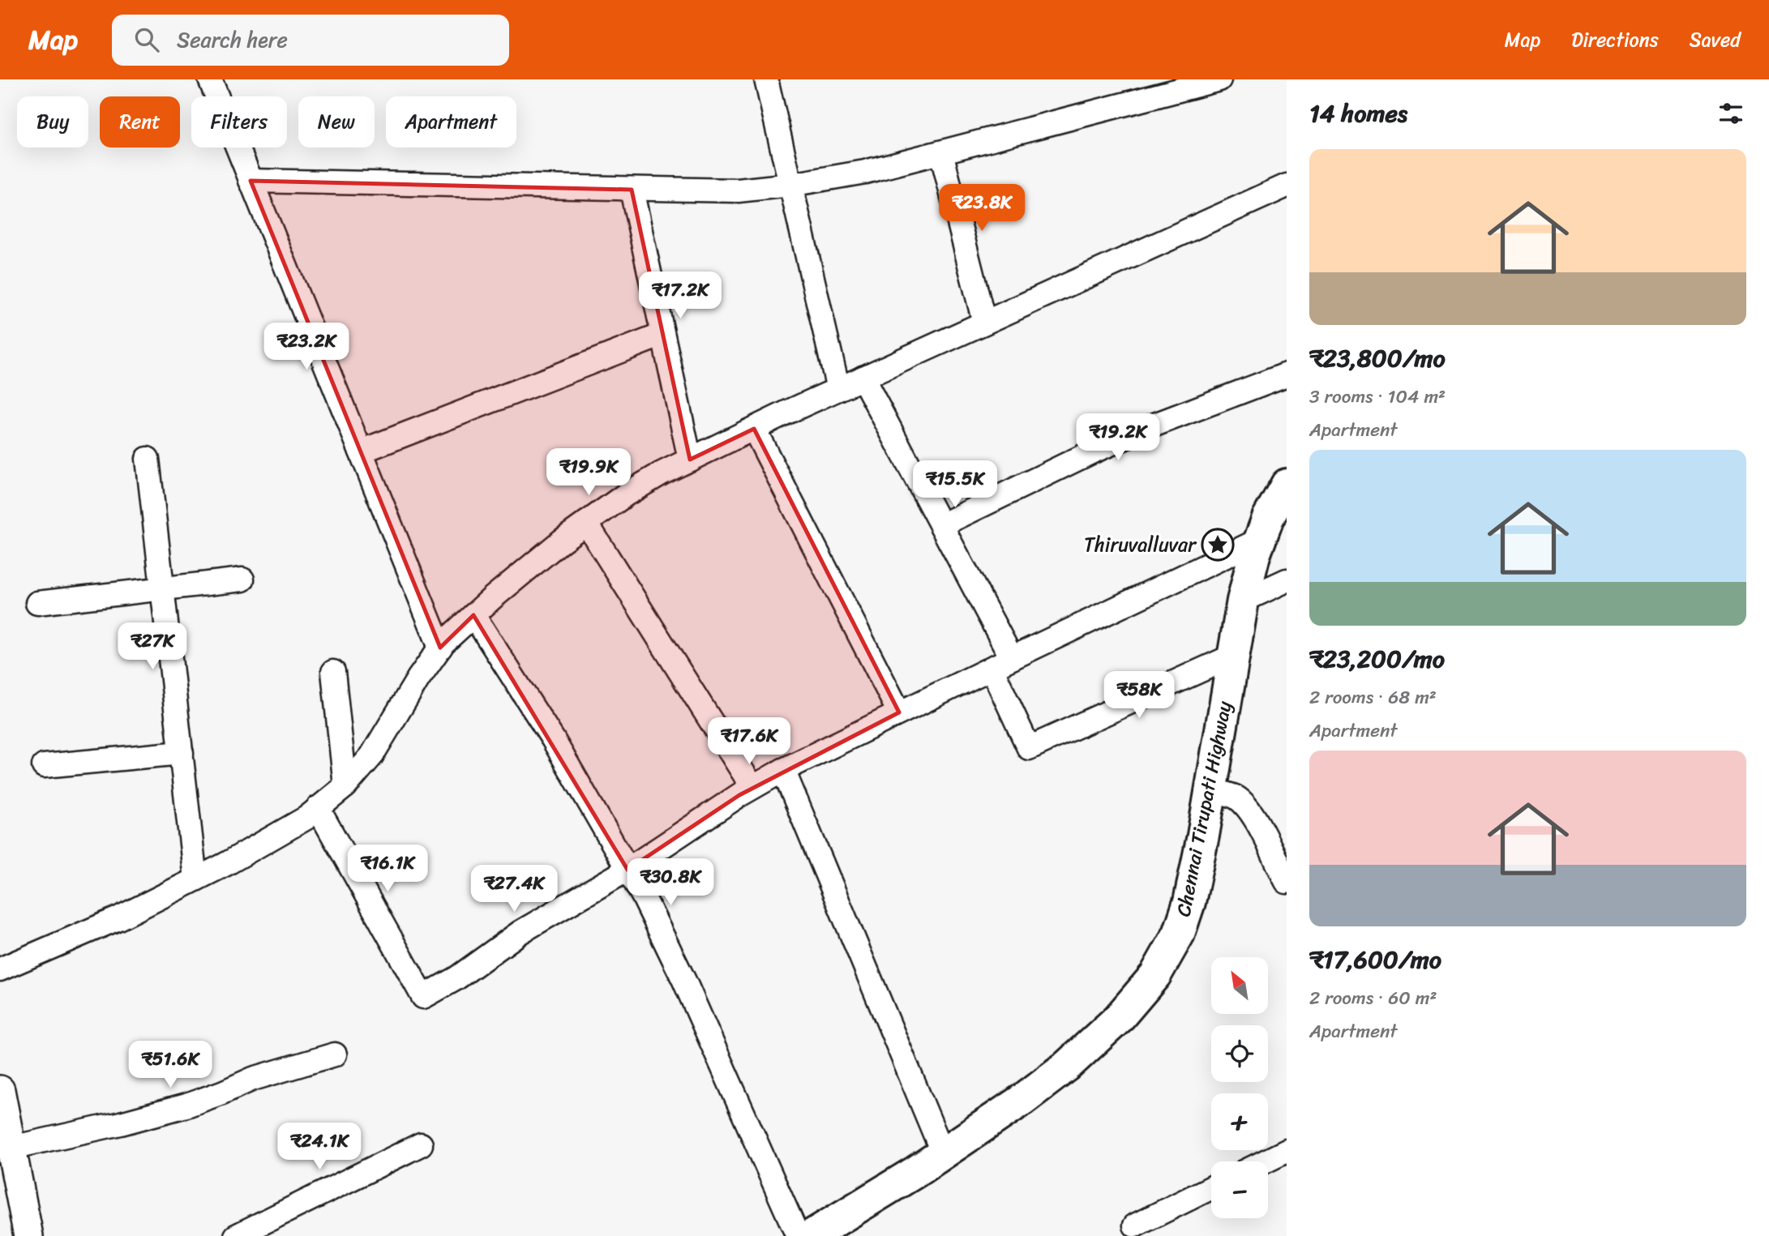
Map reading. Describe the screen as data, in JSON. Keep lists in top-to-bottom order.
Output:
{
  "streets": {
    "main road": ["Chennai Tirupati Highway"]
  },
  "places": {
    "place": ["Thiruvalluvar"]
  },
  "north": "top left",
  "page": {
    "header": "Map",
    "search": "Search here",
    "nav": ["Map", "Directions", "Saved"],
    "heading": "14 homes",
    "chip": [
      "Buy",
      "Rent",
      "Filters",
      "New",
      "Apartment"
    ],
    "list": [
      {
        "name": "₹23,800/mo",
        "note": "3 rooms · 104 m² · Apartment"
      },
      {
        "name": "₹23,200/mo",
        "note": "2 rooms · 68 m² · Apartment"
      },
      {
        "name": "₹17,600/mo",
        "note": "2 rooms · 60 m² · Apartment"
      }
    ],
    "price": [
      "₹23.8K",
      "₹17.2K",
      "₹23.2K",
      "₹19.2K",
      "₹19.9K",
      "₹15.5K",
      "₹27K",
      "₹58K",
      "₹17.6K",
      "₹16.1K",
      "₹30.8K",
      "₹27.4K",
      "₹51.6K",
      "₹24.1K"
    ],
    "map_buttons": ["+", "−"]
  }
}
